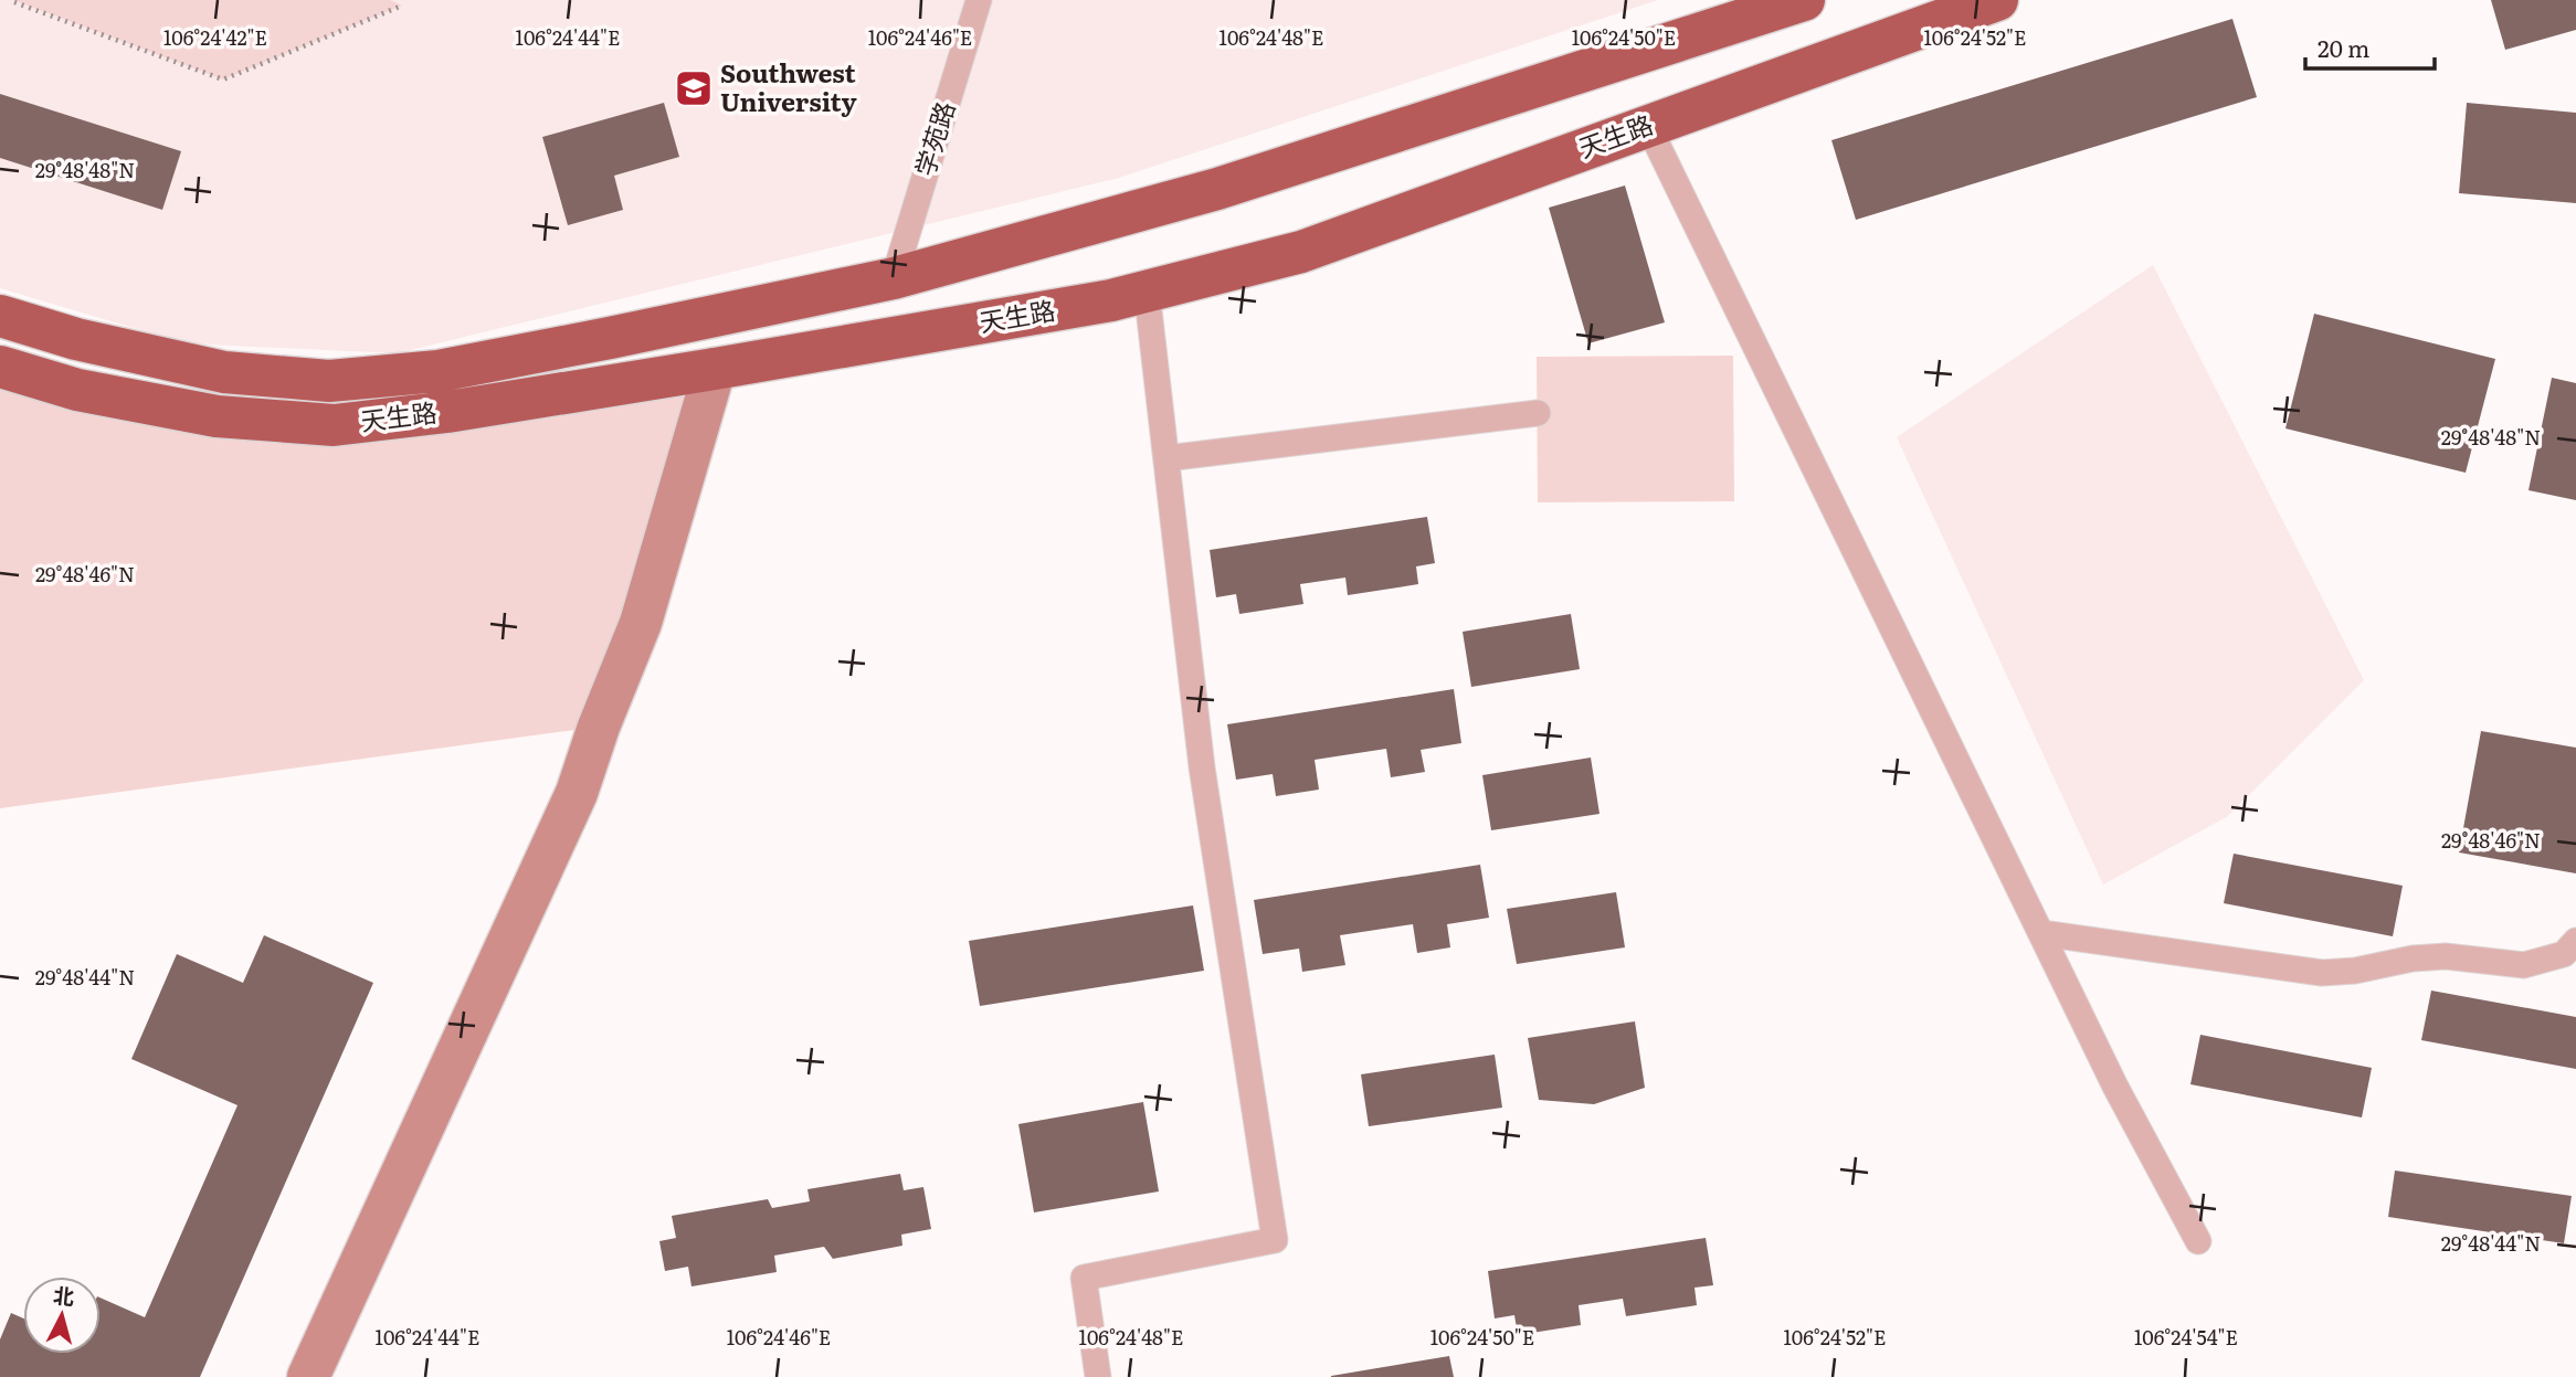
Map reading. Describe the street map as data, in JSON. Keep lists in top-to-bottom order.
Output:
{
  "streets": {
    "highway": ["天生路"],
    "lane": ["学苑路"]
  },
  "crossings": [
    ["天生路", "学苑路"]
  ],
  "places": {
    "school or university": ["Southwest University"]
  },
  "scale_bar": "20 m",
  "north": "top",
  "coordinates": [
    "106°24'42\"E",
    "106°24'44\"E",
    "106°24'46\"E",
    "106°24'48\"E",
    "106°24'50\"E",
    "106°24'52\"E",
    "29°48'48\"N",
    "29°48'46\"N",
    "29°48'44\"N",
    "106°24'54\"E"
  ]
}
